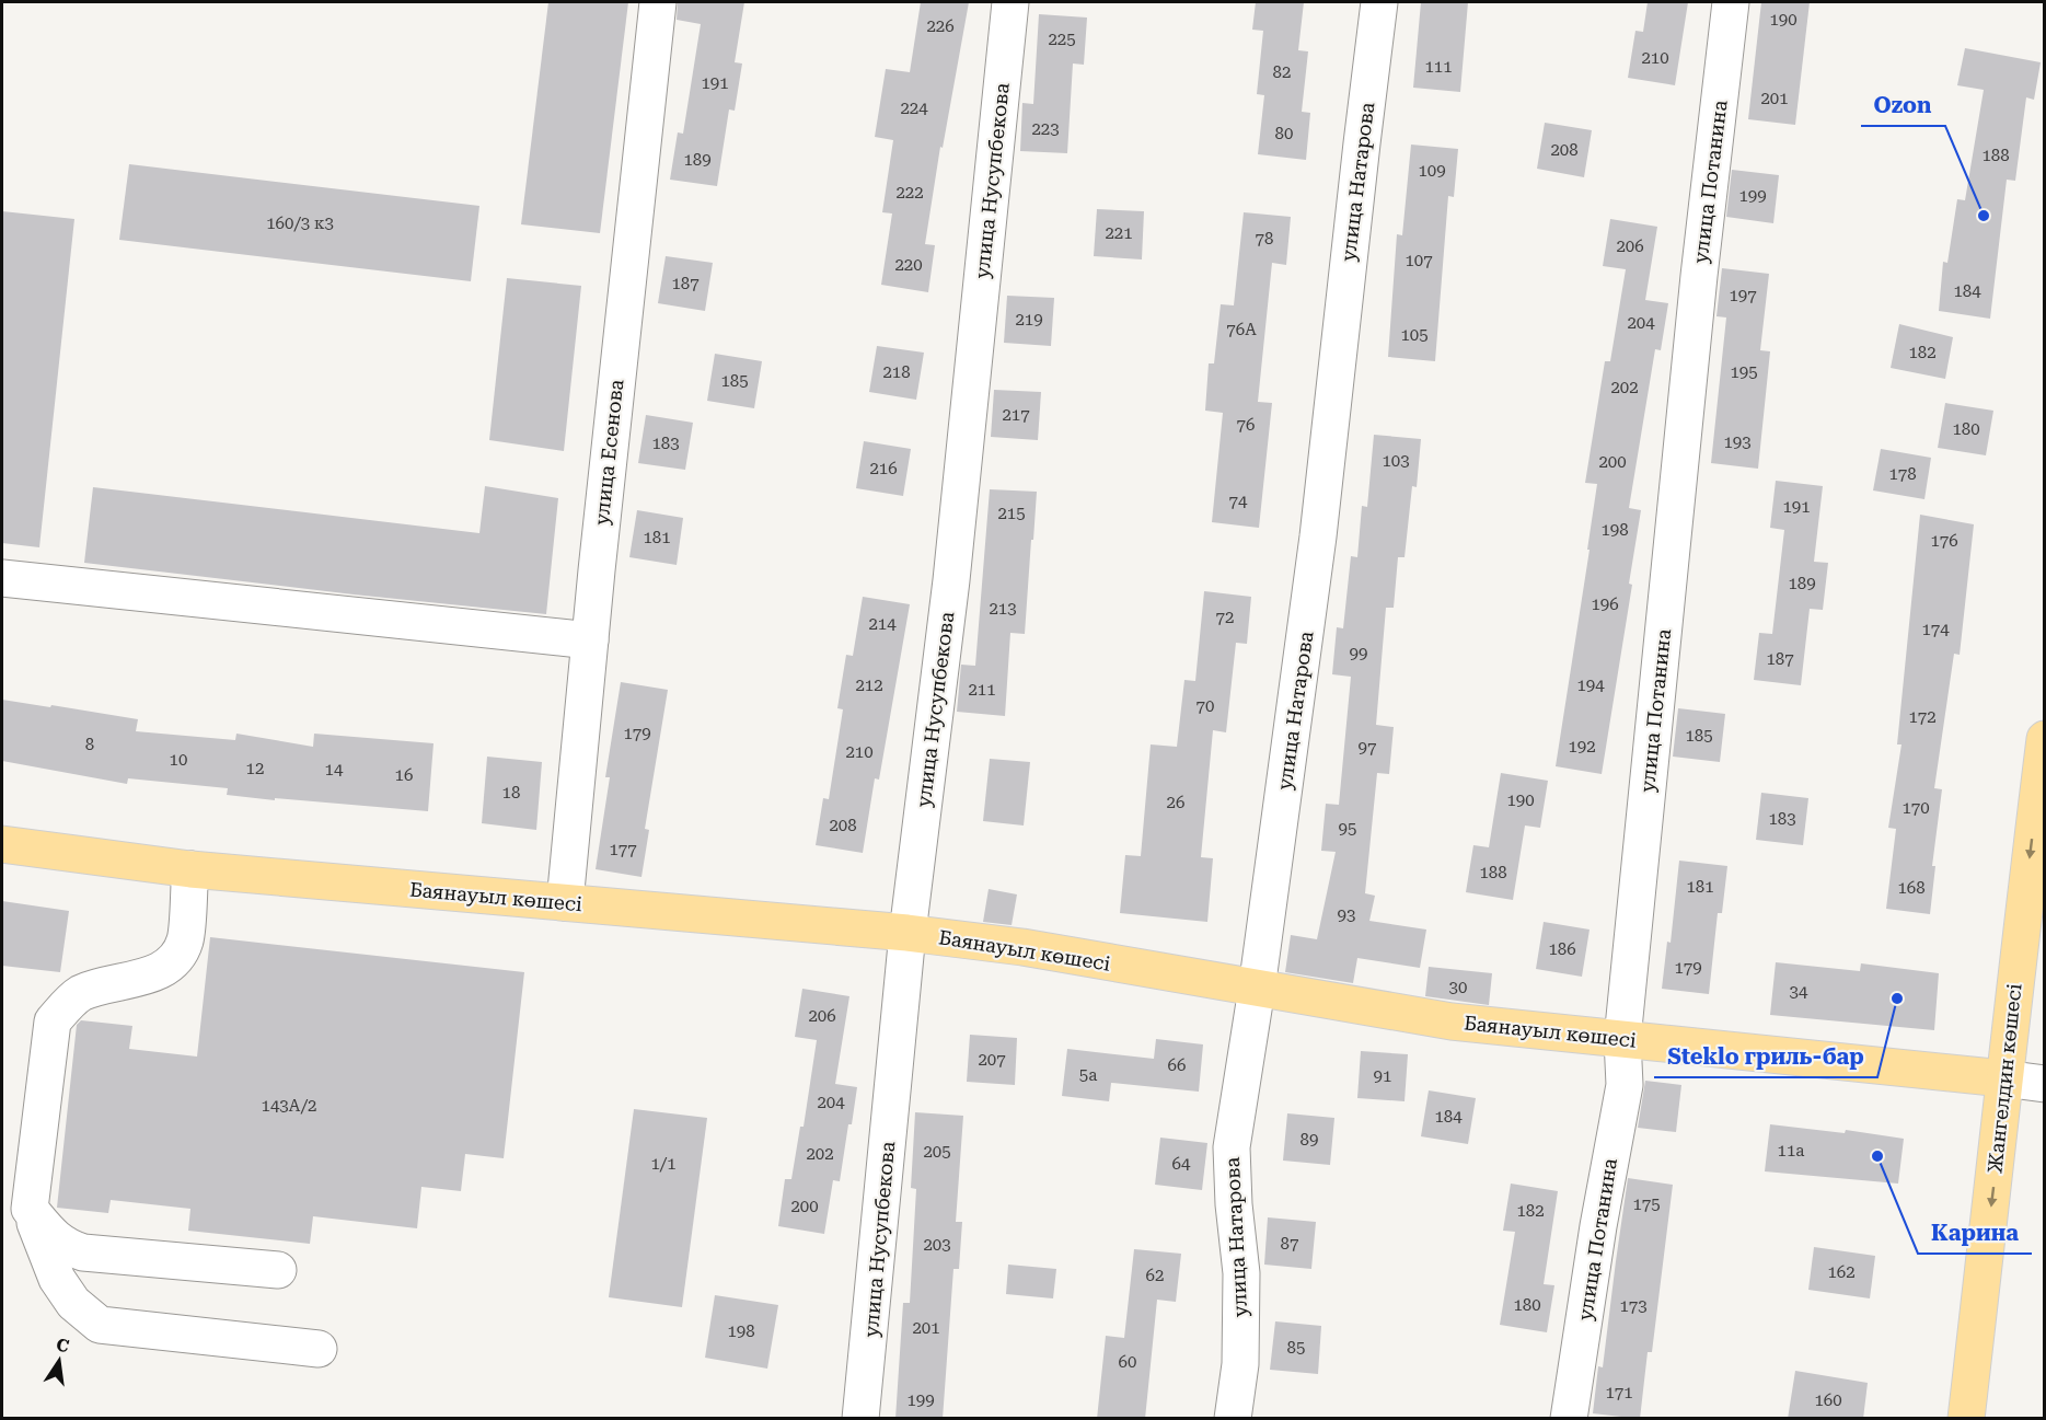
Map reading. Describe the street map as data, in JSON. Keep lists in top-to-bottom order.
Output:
{
  "streets": {
    "main road": ["Баянауыл көшесі", "Жангелдин көшесі"],
    "street": [
      "улица Нусупбекова",
      "улица Натарова",
      "улица Потанина",
      "улица Есенова"
    ]
  },
  "crossings": [
    ["улица Нусупбекова", "Баянауыл көшесі"],
    ["улица Натарова", "Баянауыл көшесі"],
    ["улица Потанина", "Баянауыл көшесі"],
    ["улица Есенова", "Баянауыл көшесі"],
    ["Баянауыл көшесі", "Жангелдин көшесі"]
  ],
  "one_way": ["Жангелдин көшесі"],
  "places": ["Ozon", "Steklo гриль-бар", "Карина"],
  "house_numbers": [
    "190",
    "226",
    "225",
    "210",
    "111",
    "82",
    "191",
    "201",
    "224",
    "223",
    "80",
    "208",
    "188",
    "189",
    "109",
    "222",
    "199",
    "160/3 к3",
    "221",
    "78",
    "206",
    "107",
    "220",
    "187",
    "184",
    "197",
    "219",
    "204",
    "76А",
    "105",
    "182",
    "218",
    "195",
    "185",
    "202",
    "217",
    "76",
    "180",
    "193",
    "183",
    "103",
    "200",
    "216",
    "178",
    "74",
    "191",
    "215",
    "198",
    "181",
    "176",
    "189",
    "196",
    "213",
    "72",
    "214",
    "174",
    "99",
    "187",
    "212",
    "194",
    "211",
    "70",
    "172",
    "179",
    "185",
    "8",
    "192",
    "97",
    "210",
    "10",
    "12",
    "14",
    "16",
    "18",
    "190",
    "26",
    "170",
    "183",
    "208",
    "95",
    "177",
    "188",
    "181",
    "168",
    "93",
    "186",
    "179",
    "30",
    "34",
    "206",
    "207",
    "66",
    "5а",
    "91",
    "204",
    "143А/2",
    "184",
    "89",
    "11а",
    "205",
    "202",
    "1/1",
    "64",
    "175",
    "200",
    "182",
    "87",
    "203",
    "162",
    "62",
    "180",
    "173",
    "201",
    "198",
    "85",
    "60",
    "171",
    "199",
    "160"
  ],
  "north": "top"
}
